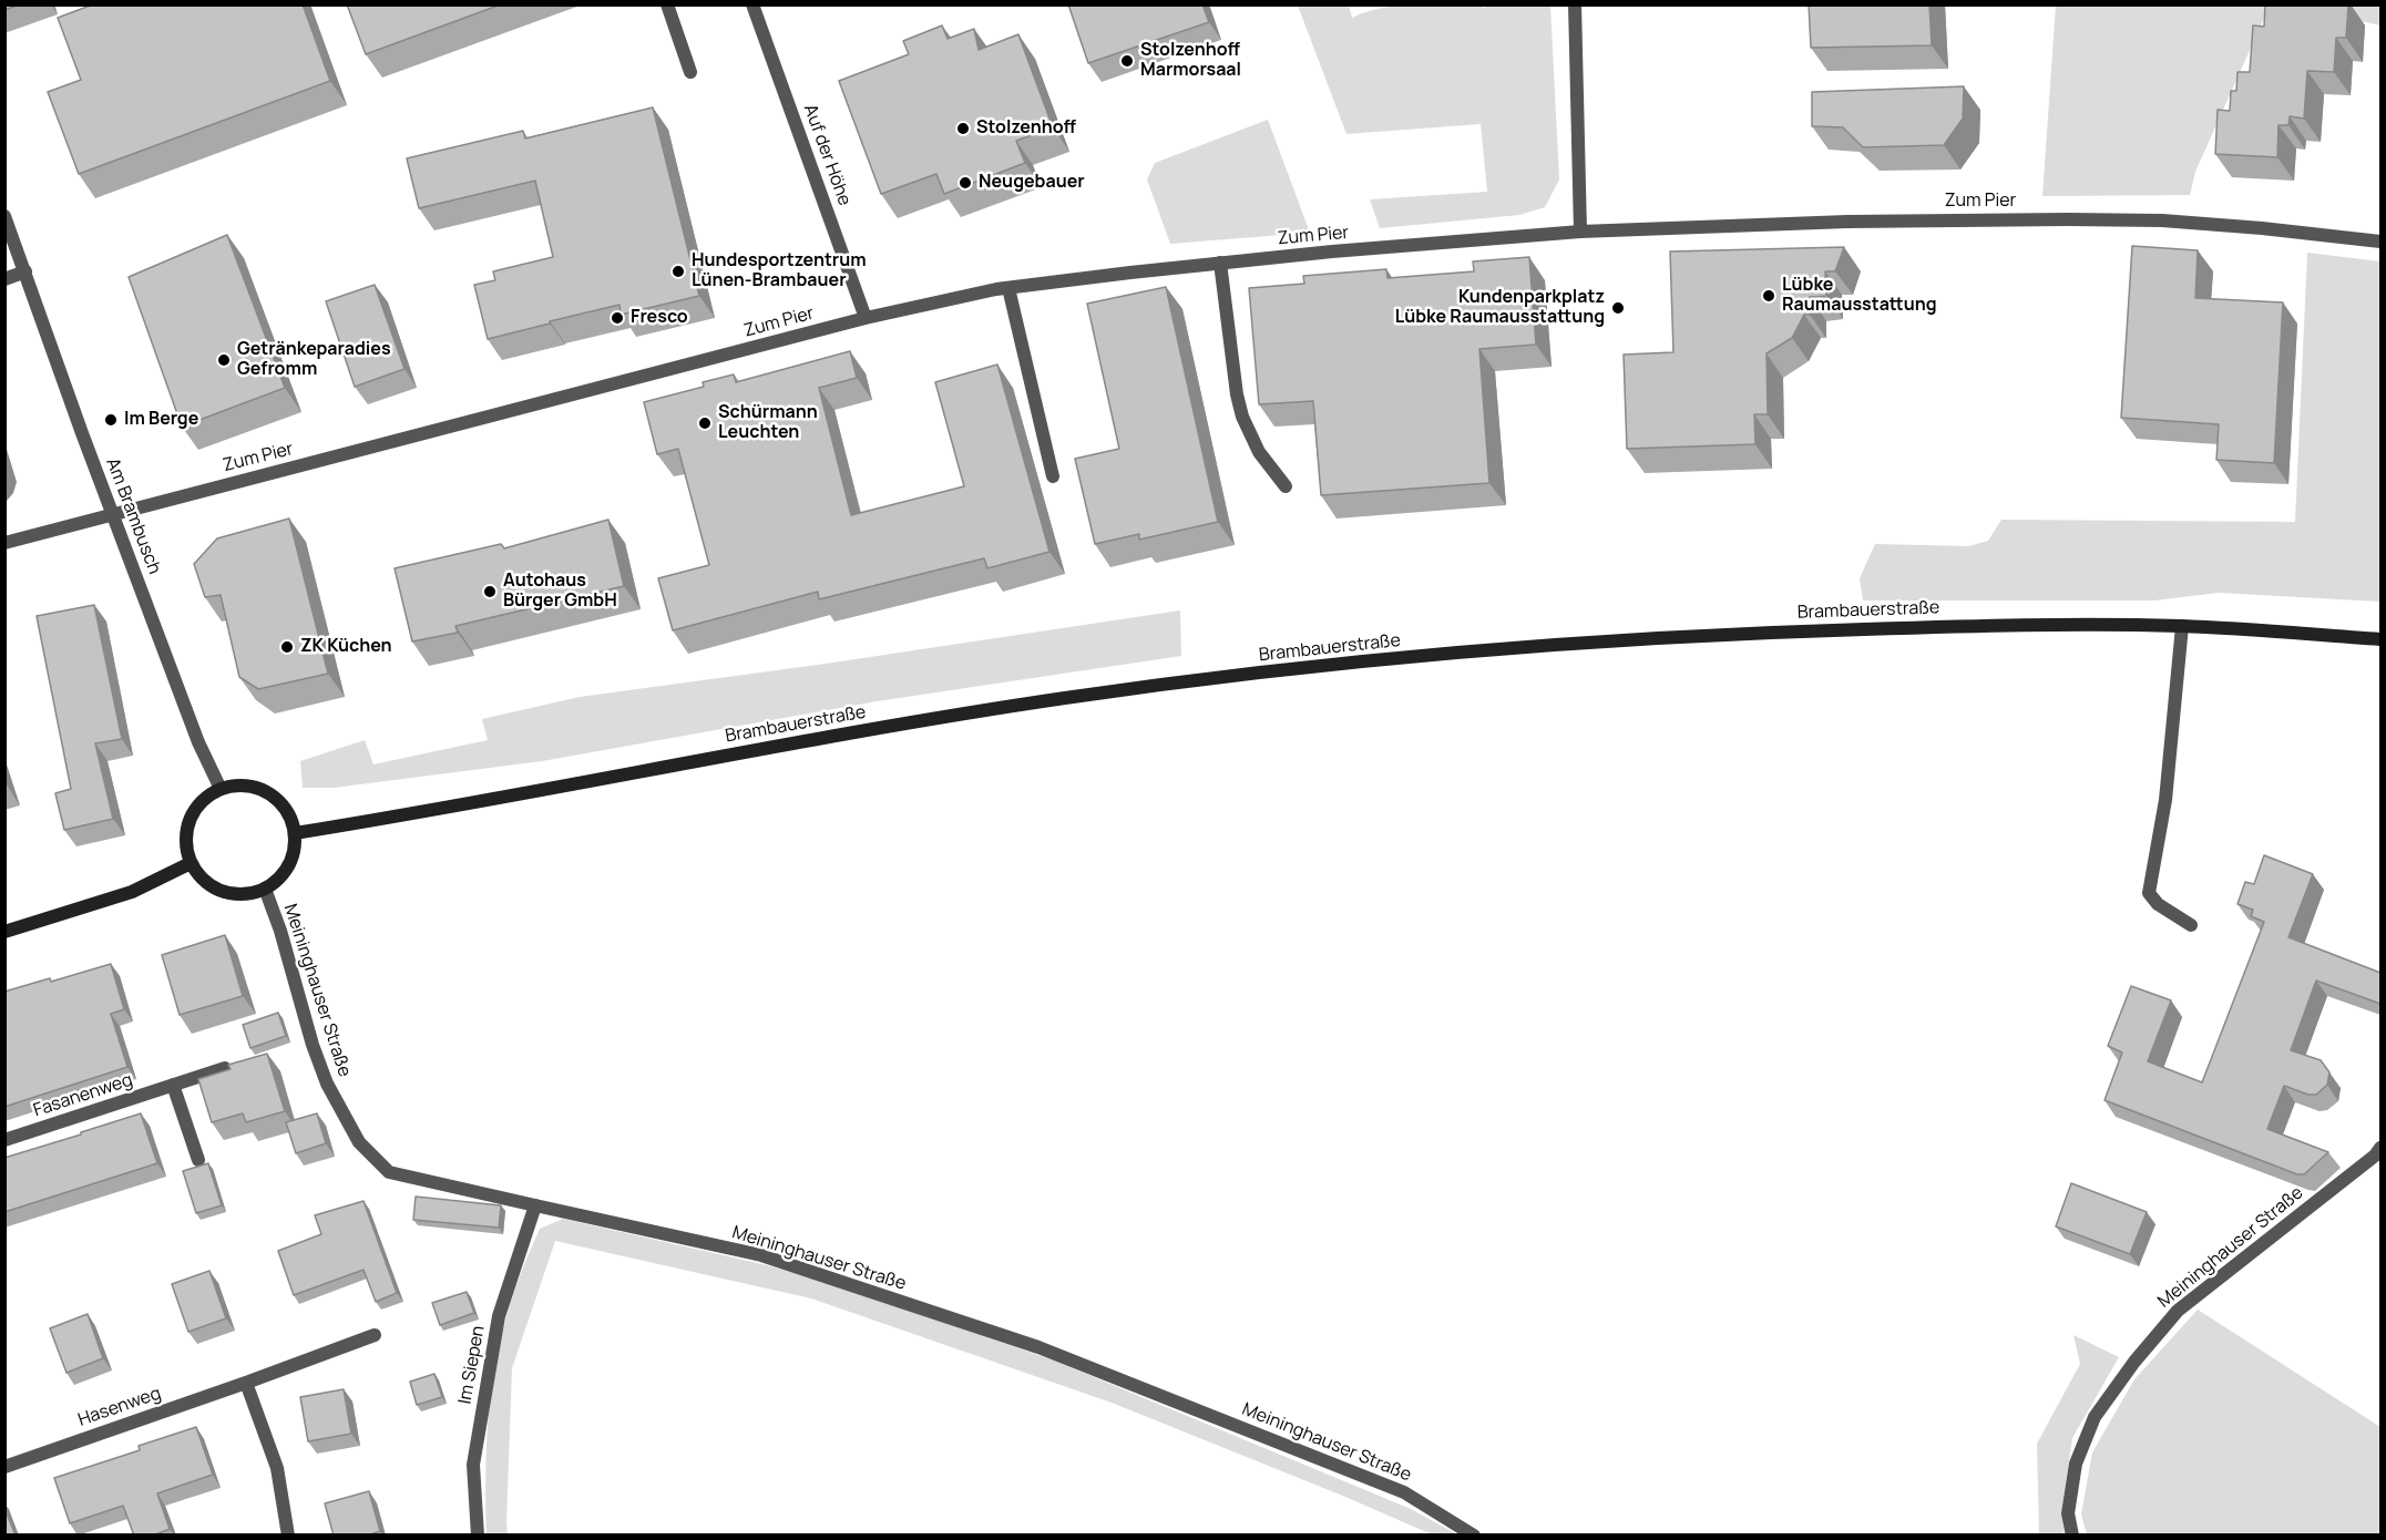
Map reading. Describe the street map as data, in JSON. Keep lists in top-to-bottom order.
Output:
{
  "streets": {
    "main road": ["Brambauerstraße"],
    "street": [
      "Auf der Höhe",
      "Zum Pier",
      "Am Brambusch",
      "Meininghauser Straße",
      "Fasanenweg",
      "Im Siepen",
      "Hasenweg"
    ]
  },
  "crossings": [
    ["Auf der Höhe", "Zum Pier"],
    ["Zum Pier", "Am Brambusch"],
    ["Am Brambusch", "Brambauerstraße"],
    ["Am Brambusch", "Meininghauser Straße"],
    ["Brambauerstraße", "Meininghauser Straße"],
    ["Meininghauser Straße", "Im Siepen"]
  ],
  "places": [
    "Stolzenhoff Marmorsaal",
    "Stolzenhoff",
    "Neugebauer",
    "Hundesportzentrum Lünen-Brambauer",
    "Lübke Raumausstattung",
    "Kundenparkplatz Lübke Raumausstattung",
    "Fresco",
    "Getränkeparadies Gefromm",
    "Im Berge",
    "Schürmann Leuchten",
    "Autohaus Bürger GmbH",
    "ZK Küchen"
  ]
}
